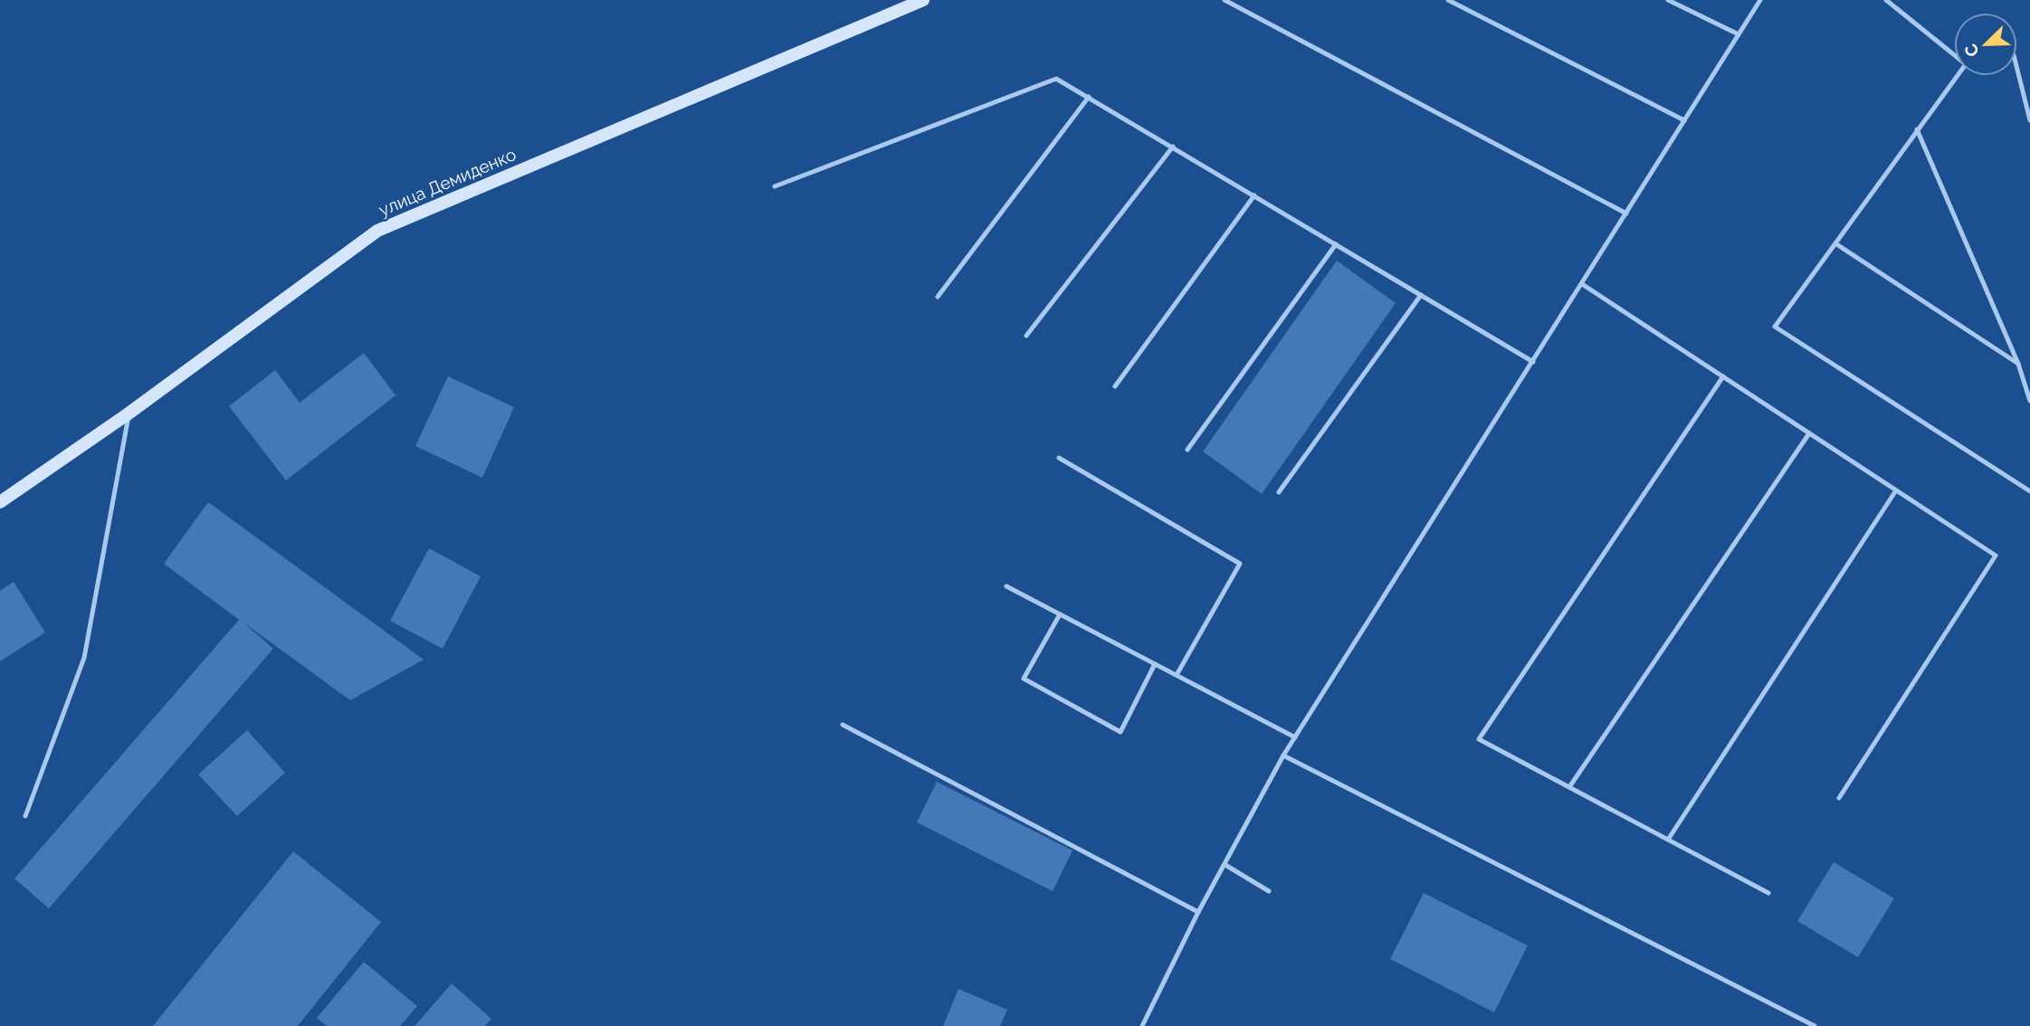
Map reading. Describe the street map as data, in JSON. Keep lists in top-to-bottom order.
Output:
{
  "streets": {
    "main road": ["улица Демиденко"]
  },
  "north": "bottom left"
}
